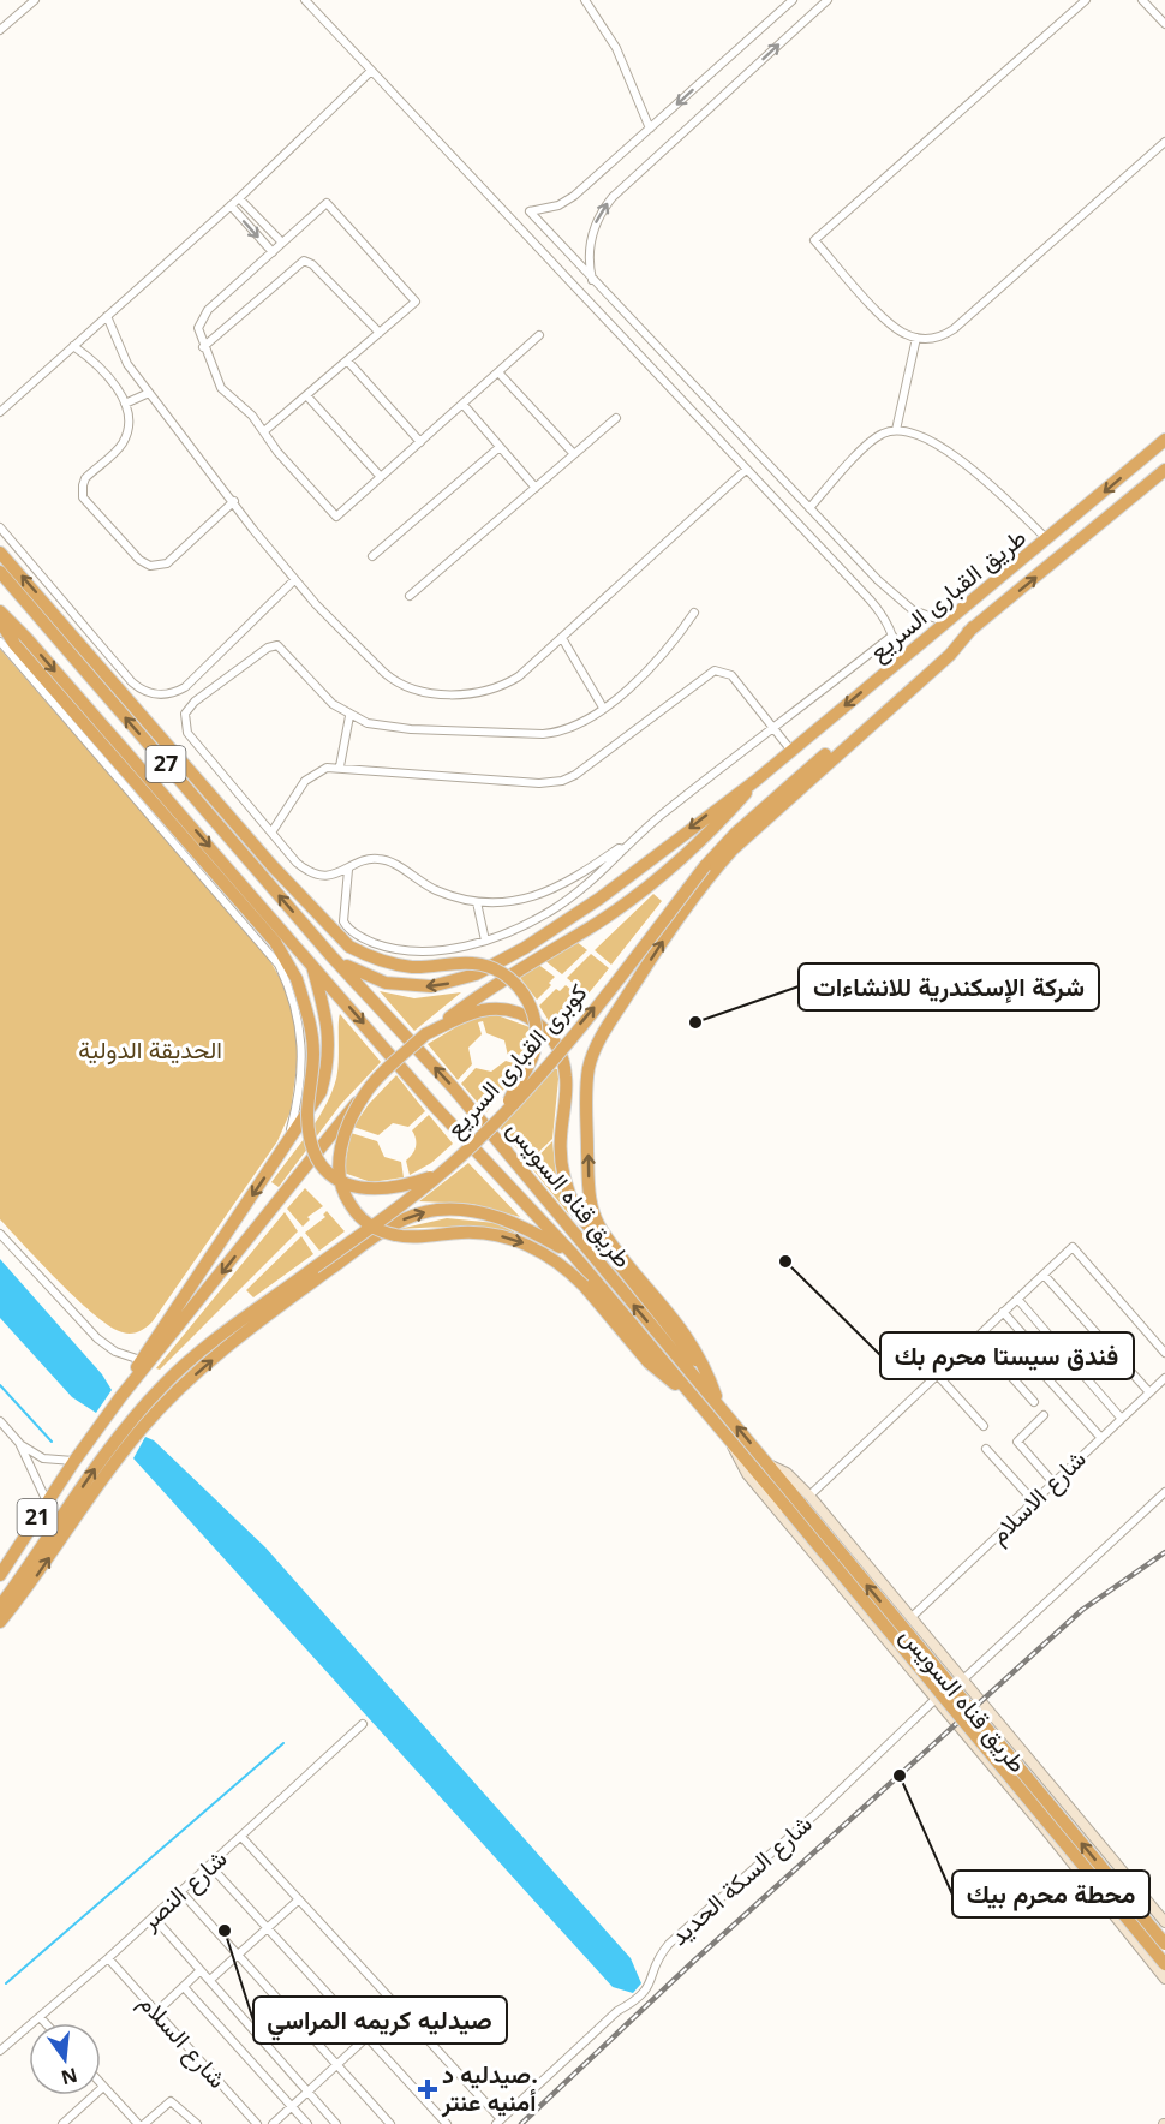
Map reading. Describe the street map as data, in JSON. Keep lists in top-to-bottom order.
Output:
{
  "streets": {
    "highway": [
      "طريق القبارى السريع",
      "27",
      "كوبرى القبارى السريع",
      "طريق قناه السويس",
      "21"
    ],
    "street": [
      "شارع الاسلام",
      "شارع السكة الحديد",
      "شارع النصر",
      "شارع السلام"
    ]
  },
  "crossings": [
    ["طريق القبارى السريع", "كوبرى القبارى السريع"],
    ["27", "طريق قناه السويس"],
    ["كوبرى القبارى السريع", "21"],
    ["طريق قناه السويس", "شارع الاسلام"],
    ["طريق قناه السويس", "شارع السكة الحديد"],
    ["شارع النصر", "شارع السلام"]
  ],
  "parks": ["الحديقة الدولية"],
  "places": {
    "other": [
      "شركة الإسكندرية للانشاءات",
      "فندق سيستا محرم بك",
      "محطة محرم بيك",
      "صيدليه كريمه المراسي"
    ],
    "health": ["صيدليه د. أمنيه عنتر"]
  },
  "north": "bottom"
}
